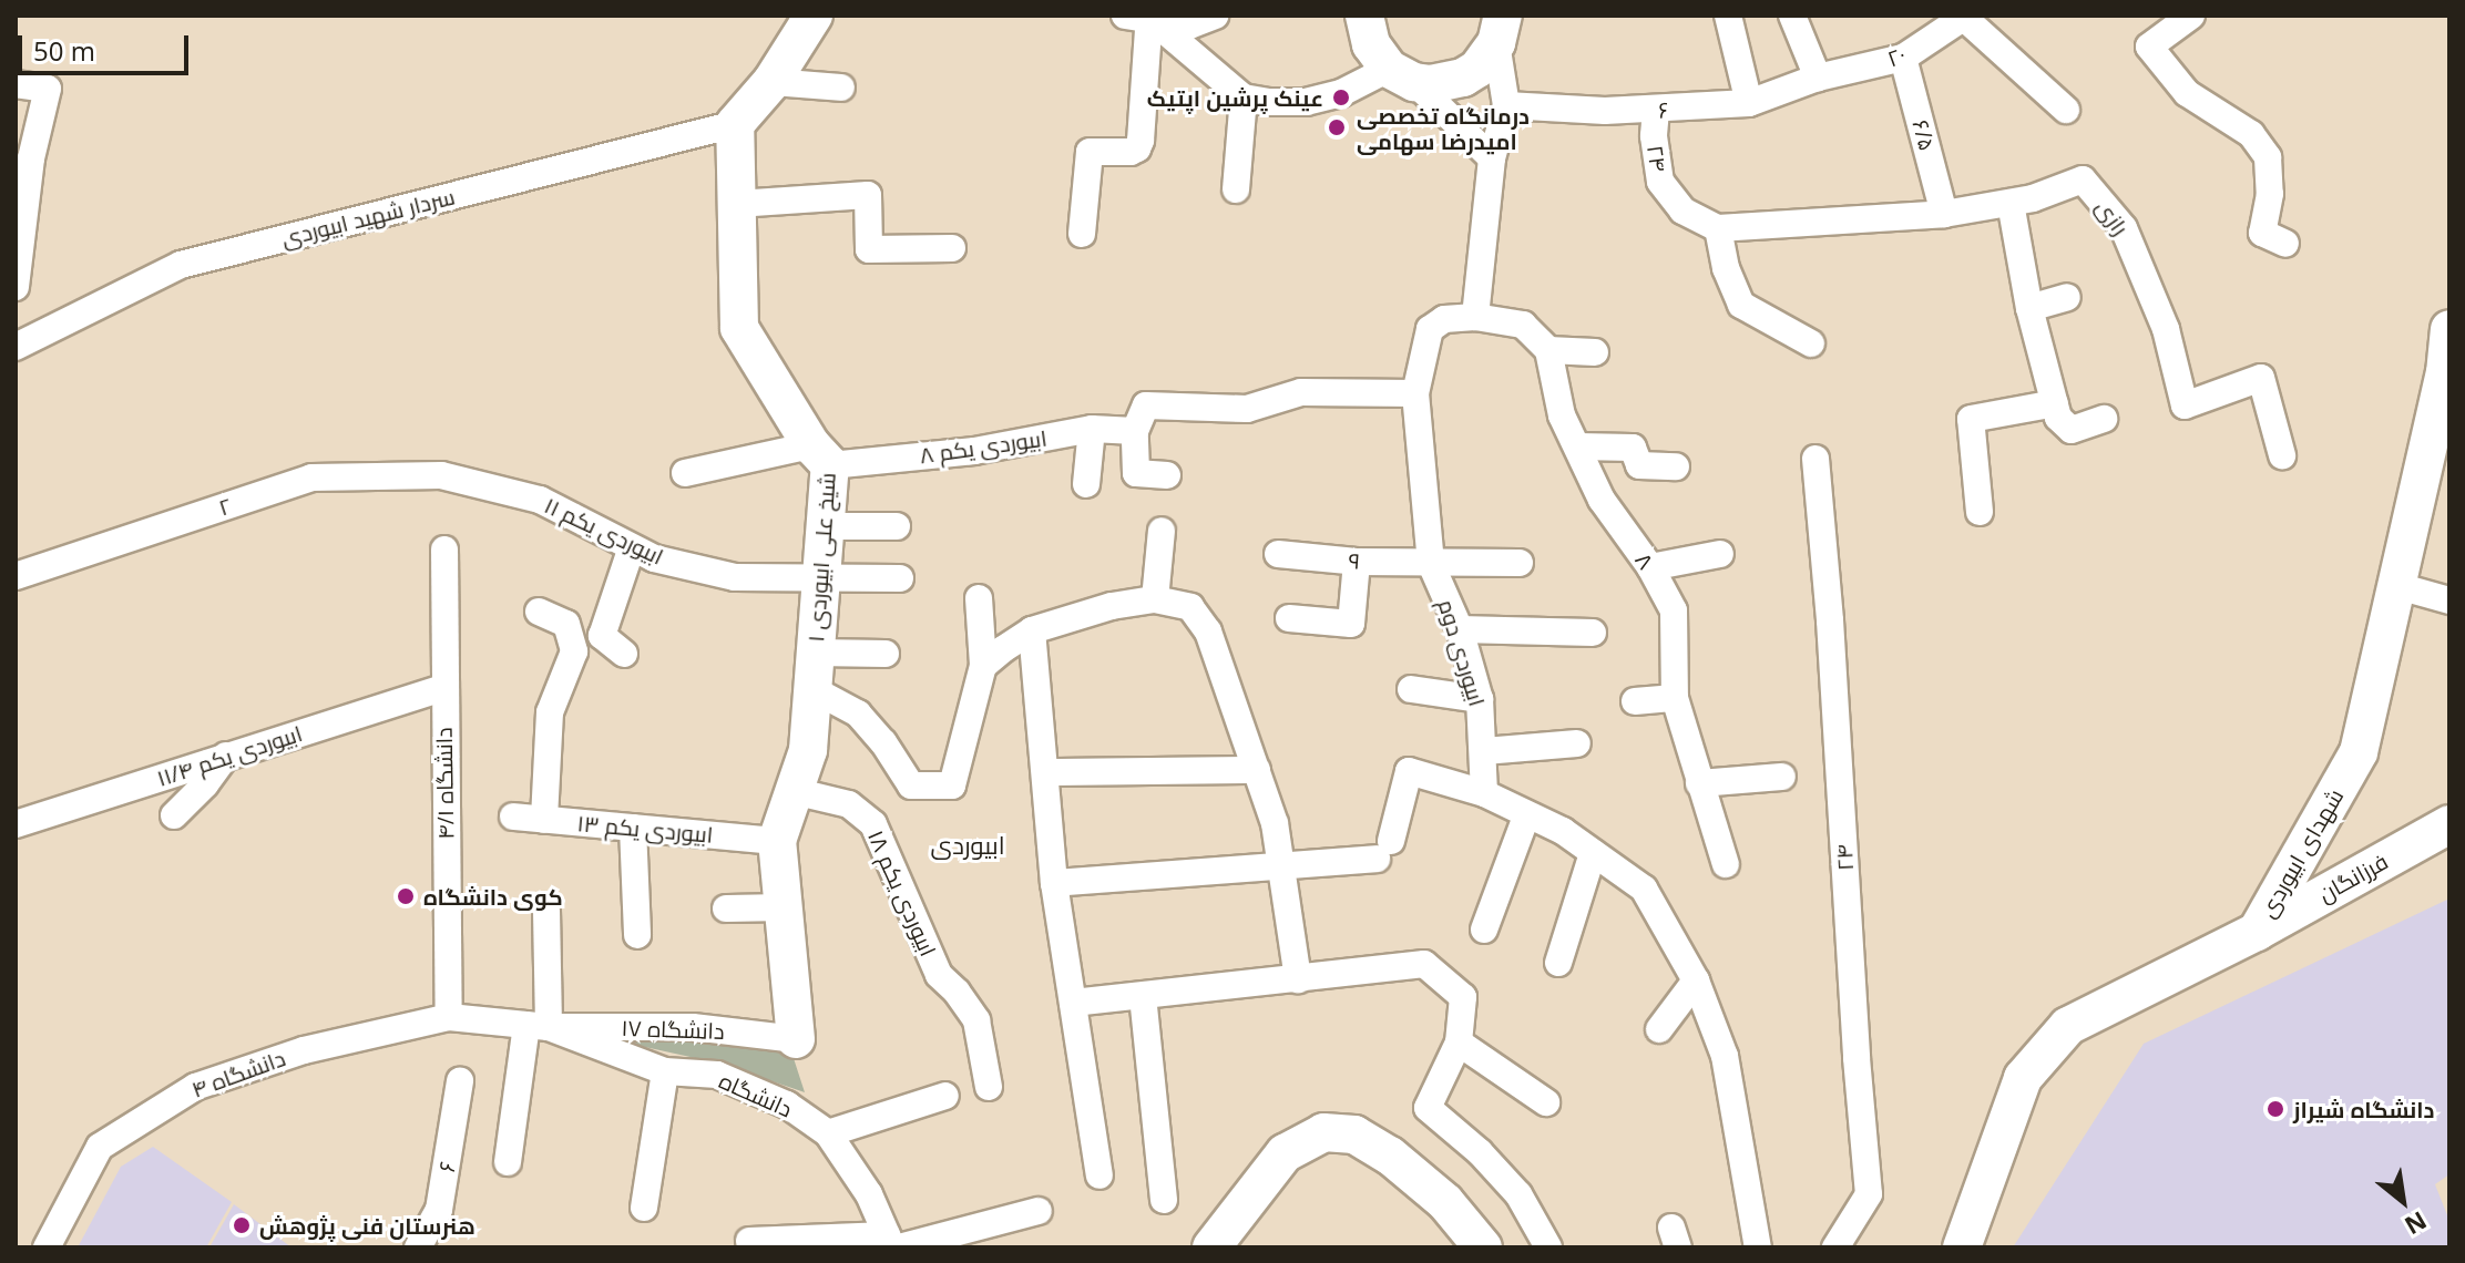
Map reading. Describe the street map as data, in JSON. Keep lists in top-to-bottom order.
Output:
{
  "streets": {
    "street": [
      "۲۰",
      "۶",
      "۶/۵",
      "۲۴",
      "سردار شهید ابیوردی",
      "رازی",
      "۸ ابیوردی یکم",
      "۲",
      "۱۱ ابیوردی یکم",
      "شیخ علی ابیوردی ۱",
      "۹",
      "۸",
      "ابیوردی دوم",
      "۱۱/۴ ابیوردی یکم",
      "۴/۱ دانشگاه",
      "۱۳ ابیوردی یکم",
      "شهدای ابیوردی",
      "فرزانگان",
      "۱۸ ابیوردی یکم",
      "۱۷ دانشگاه",
      "۴ دانشگاه",
      "دانشگاه"
    ]
  },
  "crossings": [
    ["۲۰", "۶"],
    ["۲۰", "۶/۵"],
    ["۶", "۲۴"],
    ["۶/۵", "رازی"],
    ["۲۴", "رازی"],
    ["سردار شهید ابیوردی", "شیخ علی ابیوردی ۱"],
    ["۸ ابیوردی یکم", "شیخ علی ابیوردی ۱"],
    ["۲", "۱۱ ابیوردی یکم"],
    ["۱۱ ابیوردی یکم", "شیخ علی ابیوردی ۱"],
    ["شیخ علی ابیوردی ۱", "۱۳ ابیوردی یکم"],
    ["شیخ علی ابیوردی ۱", "۱۸ ابیوردی یکم"],
    ["شیخ علی ابیوردی ۱", "۱۷ دانشگاه"],
    ["۹", "ابیوردی دوم"],
    ["۱۱/۴ ابیوردی یکم", "۴/۱ دانشگاه"],
    ["۴/۱ دانشگاه", "۴ دانشگاه"],
    ["۴/۱ دانشگاه", "دانشگاه"],
    ["شهدای ابیوردی", "فرزانگان"],
    ["۱۷ دانشگاه", "دانشگاه"],
    ["۴ دانشگاه", "دانشگاه"]
  ],
  "districts": ["ابیوردی"],
  "places": [
    "عینک پرشین اپتیک",
    "درمانگاه تخصصی امیدرضا سهامی",
    "کوی دانشگاه",
    "دانشگاه شیراز",
    "هنرستان فنی پژوهش"
  ],
  "scale_bar": "50 m",
  "north": "bottom right"
}
